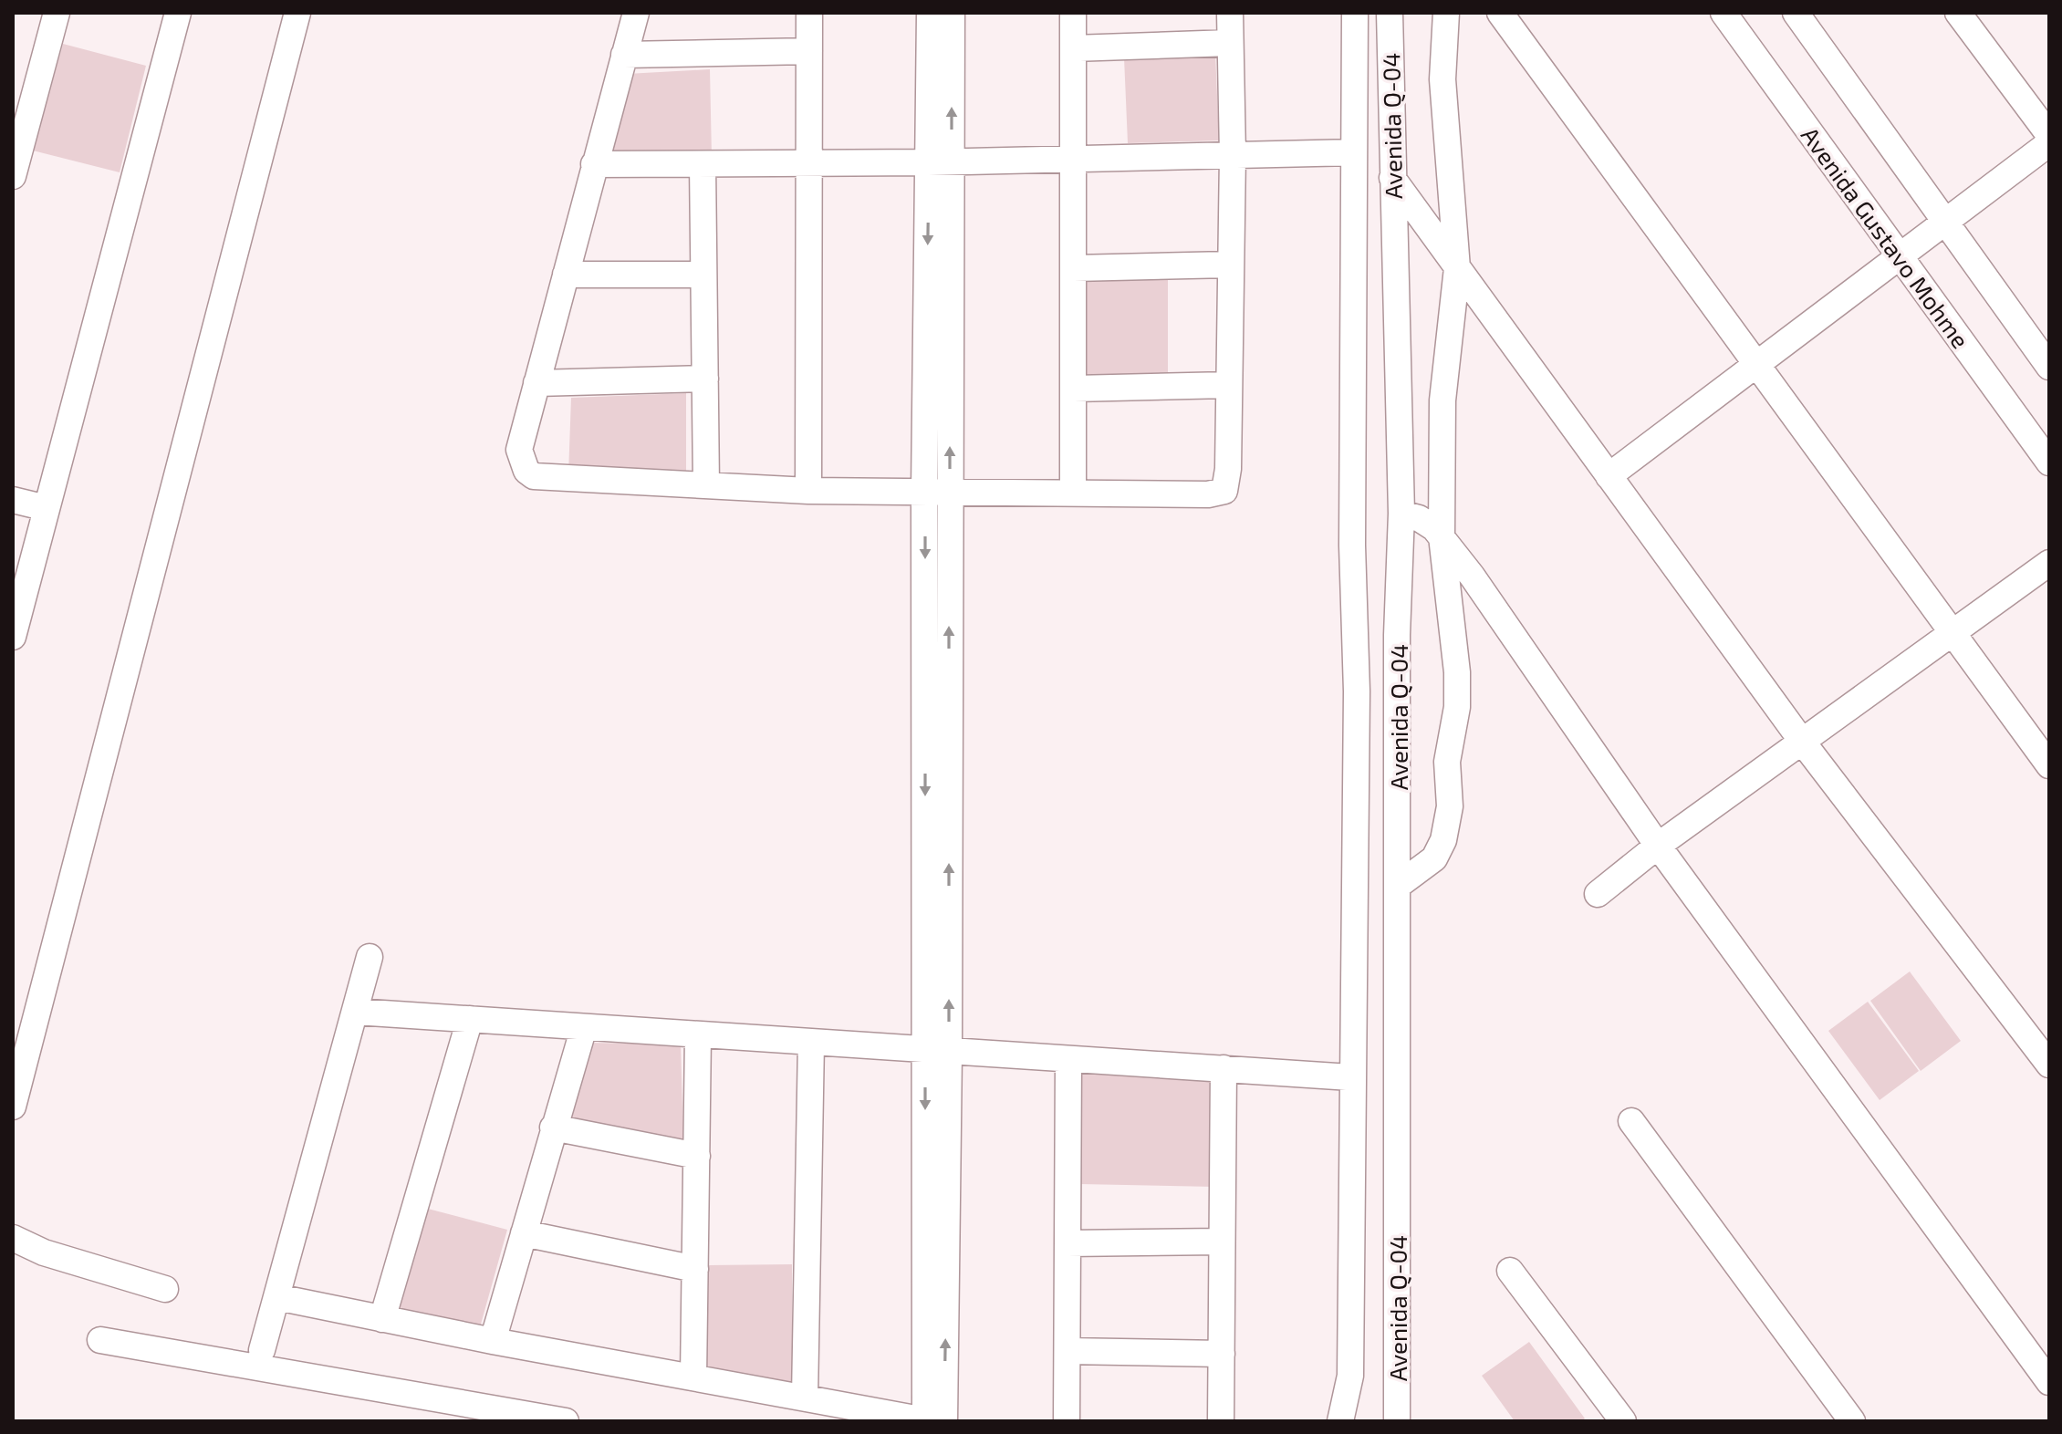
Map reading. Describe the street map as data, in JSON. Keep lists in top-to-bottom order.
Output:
{
  "streets": {
    "street": ["Avenida Q-04", "Avenida Gustavo Mohme"]
  }
}
